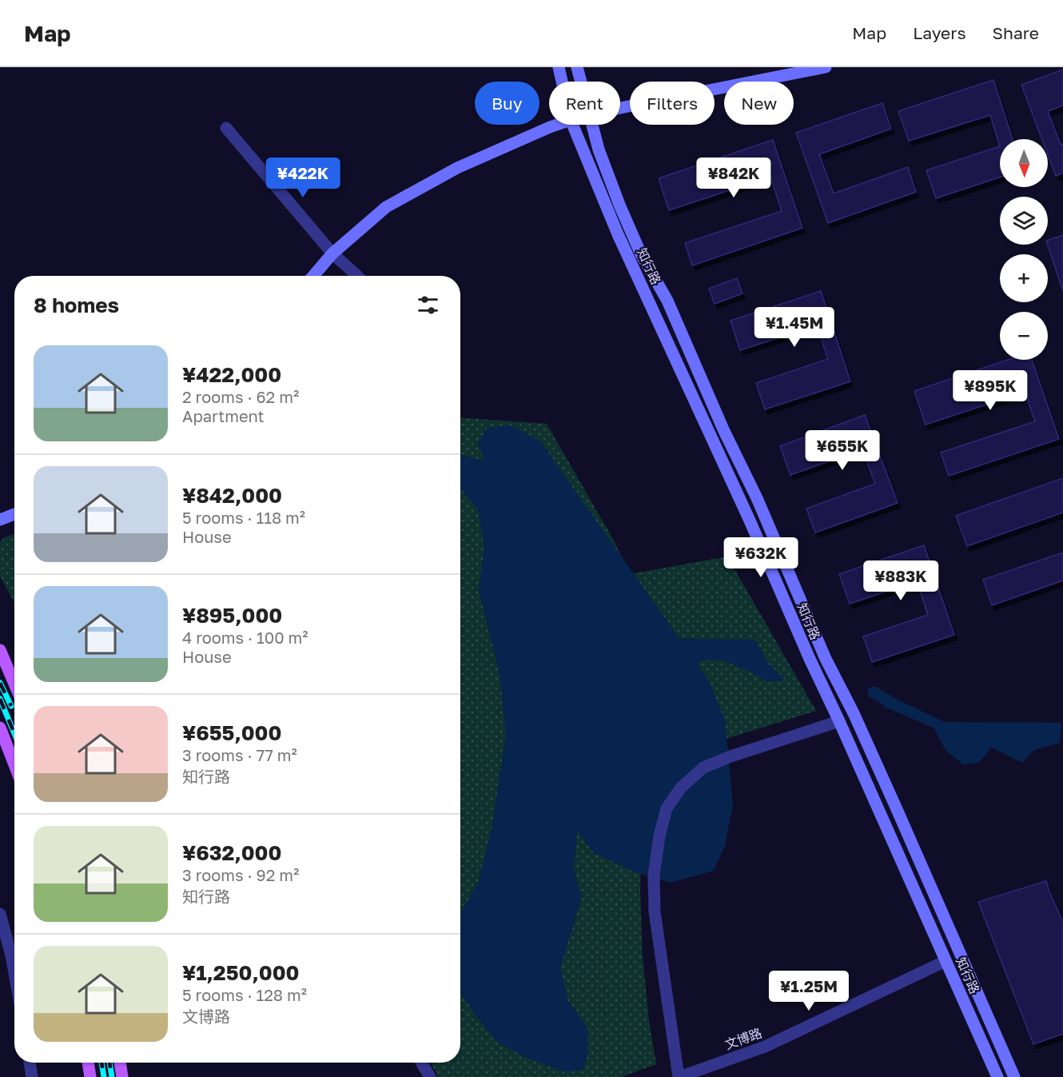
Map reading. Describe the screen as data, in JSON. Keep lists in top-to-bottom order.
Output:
{
  "streets": {
    "street": ["知行路", "文博路"]
  },
  "crossings": [
    ["知行路", "文博路"]
  ],
  "north": "bottom",
  "page": {
    "header": "Map",
    "nav": ["Map", "Layers", "Share"],
    "chip": [
      "Buy",
      "Rent",
      "Filters",
      "New"
    ],
    "map_buttons": ["+", "−"],
    "price": [
      "¥422K",
      "¥842K",
      "¥1.45M",
      "¥895K",
      "¥655K",
      "¥632K",
      "¥883K",
      "¥1.25M"
    ],
    "heading": "8 homes",
    "list": [
      {
        "name": "¥422,000",
        "note": "2 rooms · 62 m² · Apartment"
      },
      {
        "name": "¥842,000",
        "note": "5 rooms · 118 m² · House"
      },
      {
        "name": "¥895,000",
        "note": "4 rooms · 100 m² · House"
      },
      {
        "name": "¥655,000",
        "note": "3 rooms · 77 m² · 知行路"
      },
      {
        "name": "¥632,000",
        "note": "3 rooms · 92 m² · 知行路"
      },
      {
        "name": "¥1,250,000",
        "note": "5 rooms · 128 m² · 文博路"
      }
    ]
  }
}
